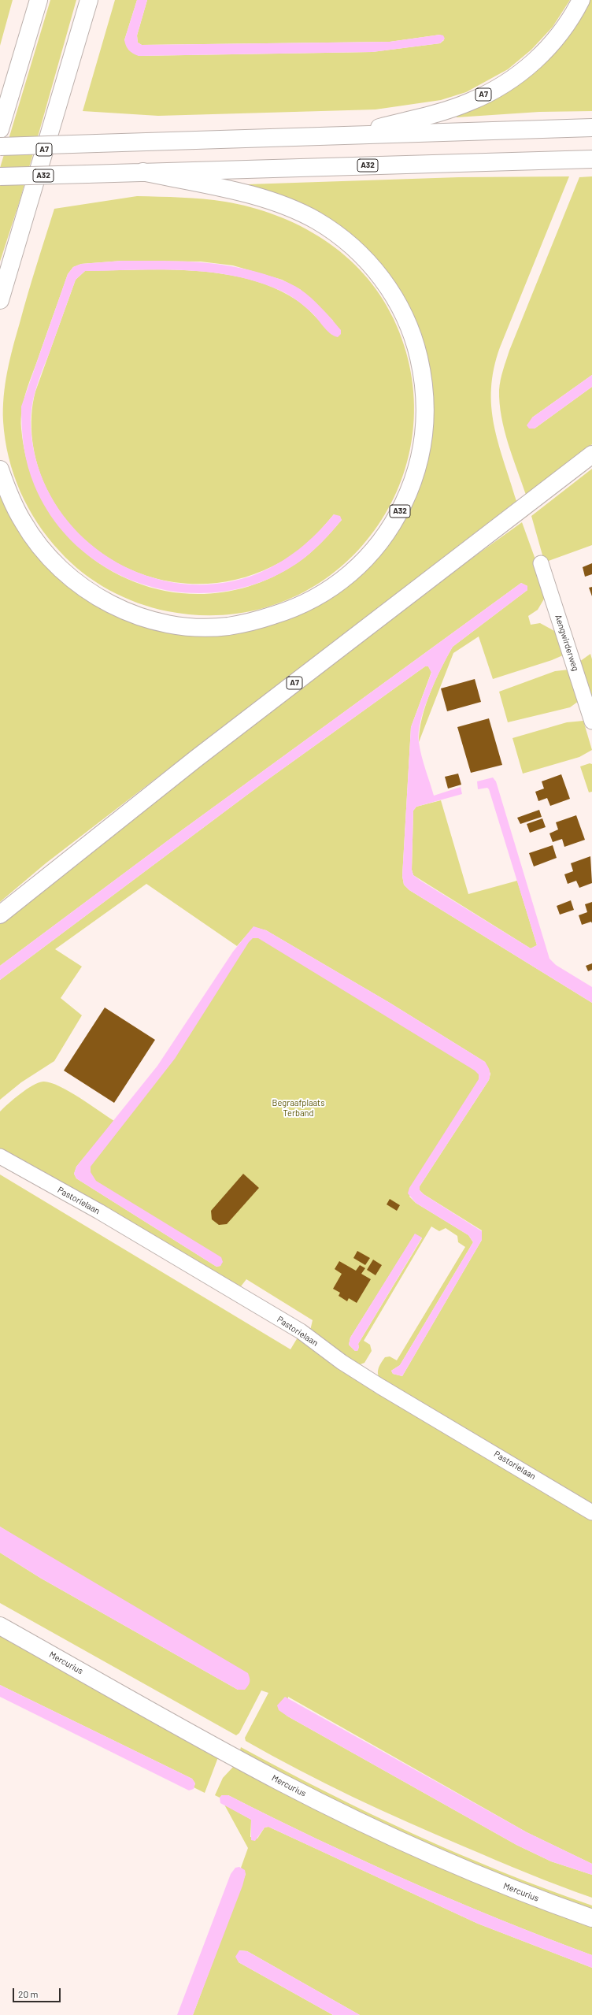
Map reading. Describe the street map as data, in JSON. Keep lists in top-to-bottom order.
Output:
{
  "streets": {
    "main road": ["A7", "A32", "Mercurius"],
    "street": ["Aengwirderweg", "Pastorielaan"]
  },
  "parks": ["Begraafplaats Terband"],
  "scale_bar": "20 m"
}
